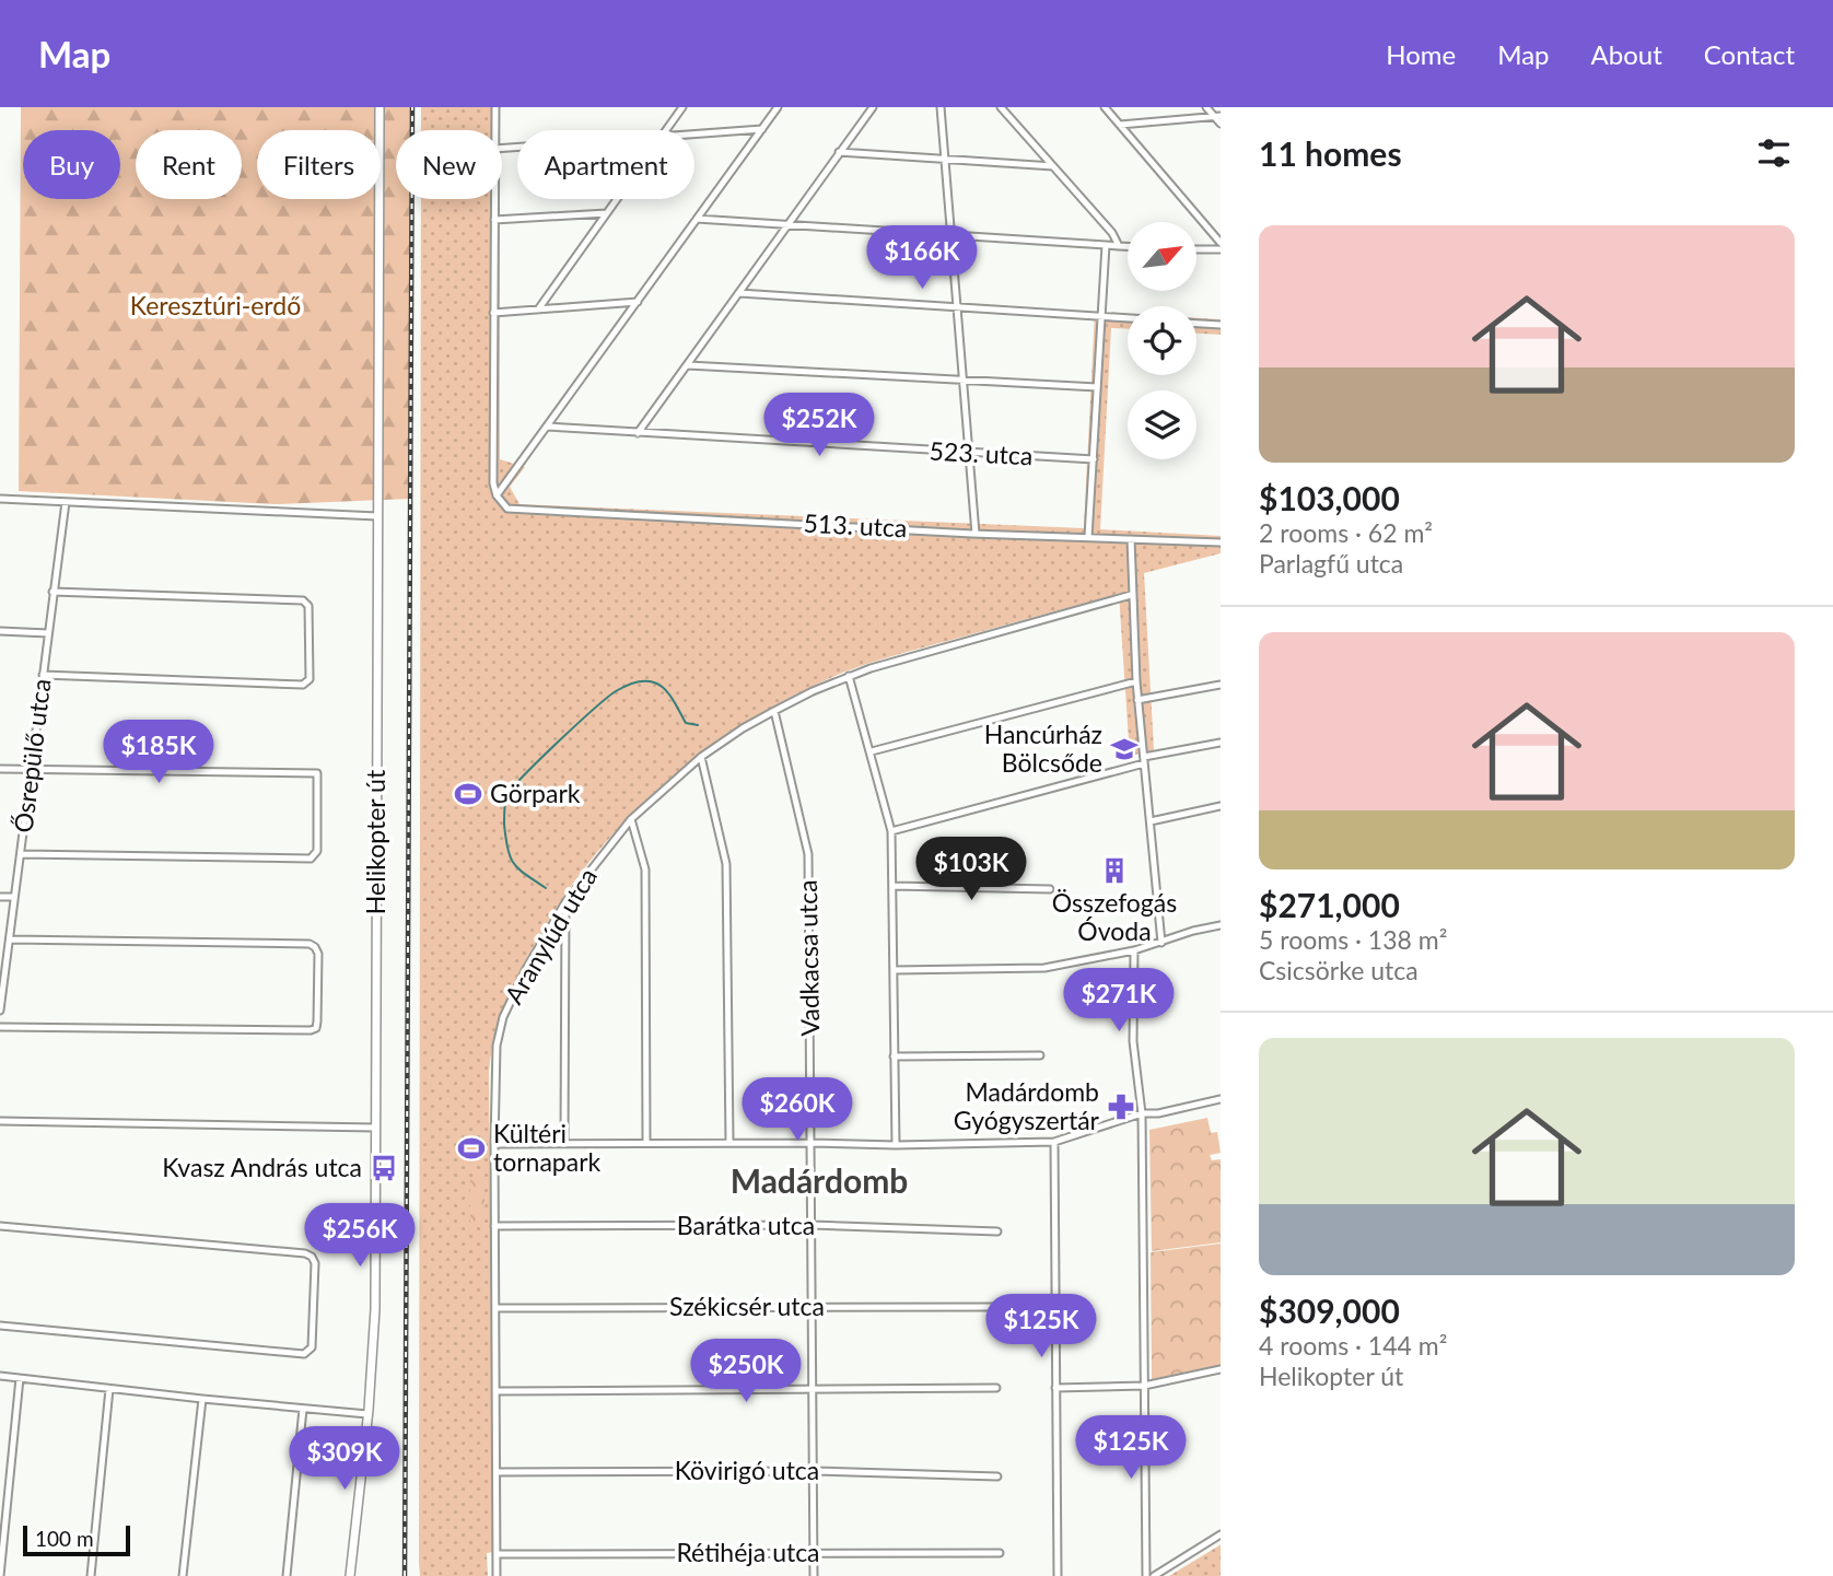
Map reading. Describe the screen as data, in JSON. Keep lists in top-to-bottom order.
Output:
{
  "streets": {
    "street": [
      "523. utca",
      "513. utca",
      "Ősrepülő utca",
      "Helikopter út",
      "Aranylúd utca",
      "Vadkacsa utca",
      "Barátka utca",
      "Székicsér utca",
      "Kövirigó utca",
      "Rétihéja utca"
    ]
  },
  "crossings": [
    ["Aranylúd utca", "Vadkacsa utca"],
    ["Aranylúd utca", "Barátka utca"],
    ["Aranylúd utca", "Székicsér utca"],
    ["Aranylúd utca", "Kövirigó utca"],
    ["Aranylúd utca", "Rétihéja utca"],
    ["Vadkacsa utca", "Barátka utca"],
    ["Vadkacsa utca", "Székicsér utca"],
    ["Vadkacsa utca", "Kövirigó utca"],
    ["Vadkacsa utca", "Rétihéja utca"]
  ],
  "districts": ["Madárdomb"],
  "parks": ["Keresztúri-erdő"],
  "places": {
    "school or university": ["Hancúrház Bölcsőde"],
    "sports": ["Görpark", "Kültéri tornapark"],
    "building": ["Összefogás Óvoda"],
    "pharmacy": ["Madárdomb Gyógyszertár"],
    "bus stop": ["Kvasz András utca"]
  },
  "scale_bar": "100 m",
  "north": "top right",
  "page": {
    "header": "Map",
    "nav": [
      "Home",
      "Map",
      "About",
      "Contact"
    ],
    "heading": "11 homes",
    "chip": [
      "Buy",
      "Rent",
      "Filters",
      "New",
      "Apartment"
    ],
    "list": [
      {
        "name": "$103,000",
        "note": "2 rooms · 62 m² · Parlagfű utca"
      },
      {
        "name": "$271,000",
        "note": "5 rooms · 138 m² · Csicsörke utca"
      },
      {
        "name": "$309,000",
        "note": "4 rooms · 144 m² · Helikopter út"
      }
    ],
    "price": [
      "$166K",
      "$252K",
      "$185K",
      "$103K",
      "$271K",
      "$260K",
      "$256K",
      "$125K",
      "$250K",
      "$125K",
      "$309K"
    ],
    "scale": "100 m"
  }
}
